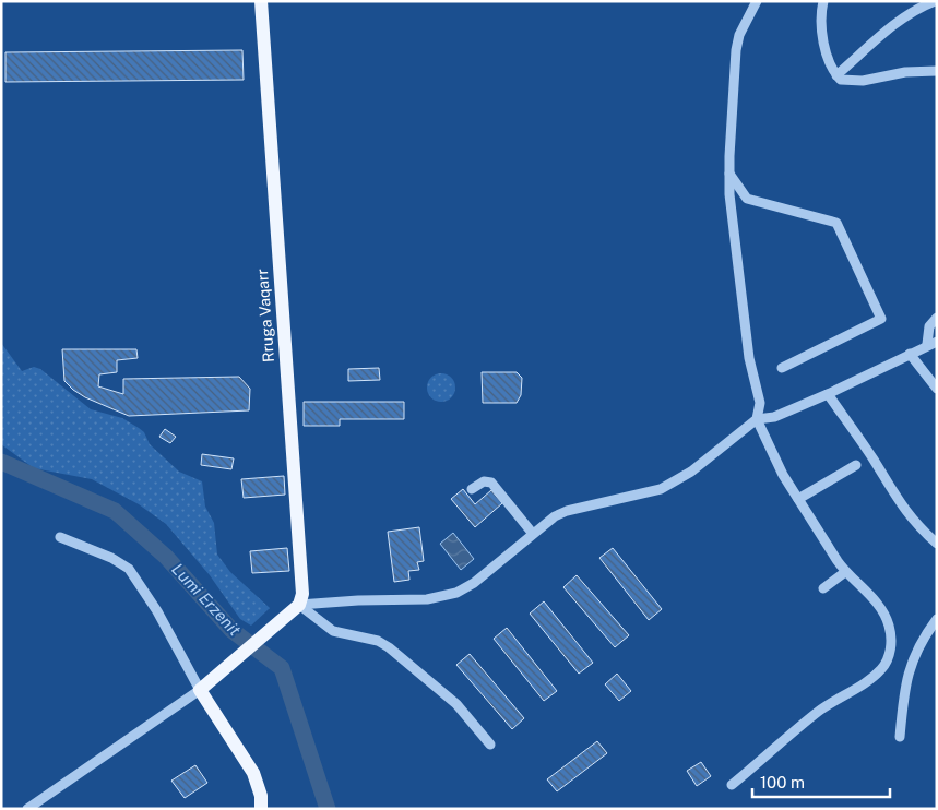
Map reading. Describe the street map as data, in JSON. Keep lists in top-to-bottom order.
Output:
{
  "streets": {
    "main road": ["Rruga Vaqarr"]
  },
  "water": ["Lumi Erzenit"],
  "scale_bar": "100 m"
}
